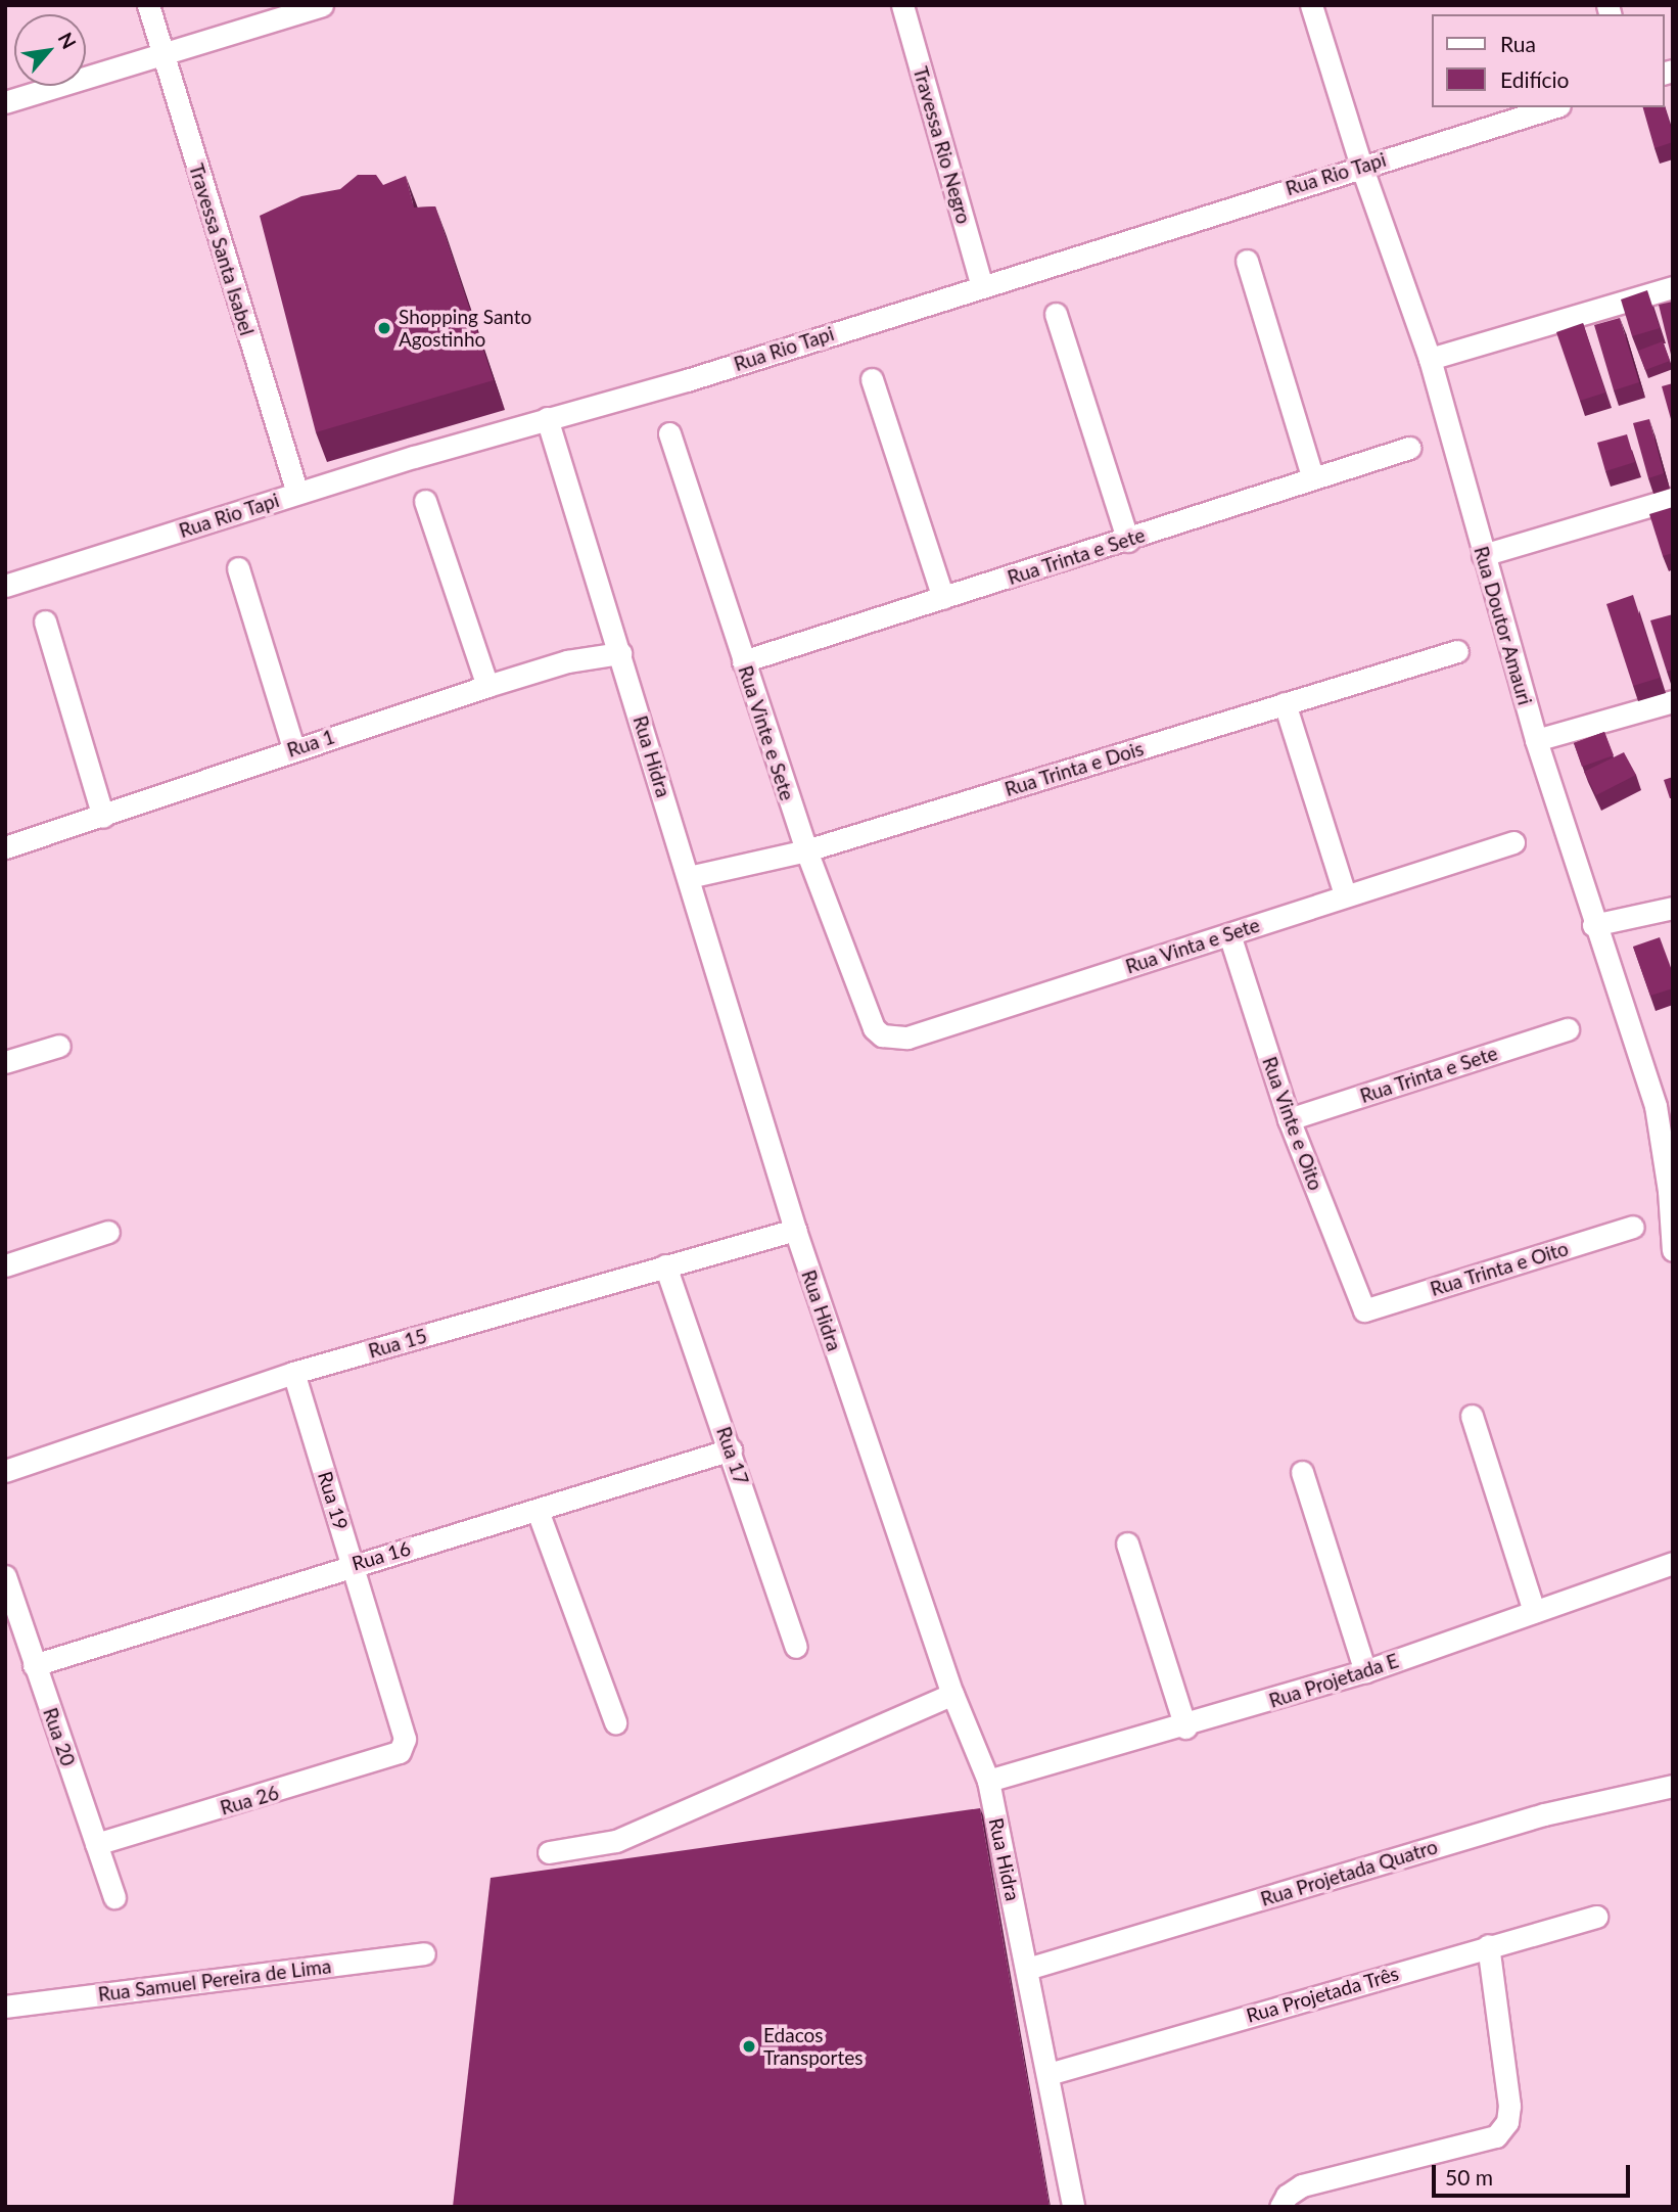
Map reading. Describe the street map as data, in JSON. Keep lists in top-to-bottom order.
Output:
{
  "streets": {
    "street": [
      "Travessa Rio Negro",
      "Rua Rio Tapi",
      "Travessa Santa Isabel",
      "Rua Trinta e Sete",
      "Rua Doutor Amauri",
      "Rua Vinte e Sete",
      "Rua 1",
      "Rua Hidra",
      "Rua Trinta e Dois",
      "Rua Vinta e Sete",
      "Rua Vinte e Oito",
      "Rua Trinta e Oito",
      "Rua 15",
      "Rua 17",
      "Rua 19",
      "Rua 16",
      "Rua Projetada E",
      "Rua 20",
      "Rua 26",
      "Rua Projetada Quatro",
      "Rua Samuel Pereira de Lima",
      "Rua Projetada Três"
    ]
  },
  "crossings": [
    ["Travessa Rio Negro", "Rua Rio Tapi"],
    ["Rua Rio Tapi", "Travessa Santa Isabel"],
    ["Rua Rio Tapi", "Rua Doutor Amauri"],
    ["Rua Rio Tapi", "Rua Hidra"],
    ["Rua Trinta e Sete", "Rua Vinte e Sete"],
    ["Rua Trinta e Sete", "Rua Vinte e Oito"],
    ["Rua Vinte e Sete", "Rua Trinta e Dois"],
    ["Rua Vinte e Sete", "Rua Vinta e Sete"],
    ["Rua 1", "Rua Hidra"],
    ["Rua Hidra", "Rua Trinta e Dois"],
    ["Rua Hidra", "Rua 15"],
    ["Rua Hidra", "Rua Projetada E"],
    ["Rua Hidra", "Rua Projetada Quatro"],
    ["Rua Hidra", "Rua Projetada Três"],
    ["Rua Vinta e Sete", "Rua Vinte e Oito"],
    ["Rua Vinte e Oito", "Rua Trinta e Oito"],
    ["Rua 15", "Rua 17"],
    ["Rua 15", "Rua 19"],
    ["Rua 17", "Rua 16"],
    ["Rua 19", "Rua 16"],
    ["Rua 19", "Rua 26"],
    ["Rua 16", "Rua 20"],
    ["Rua 20", "Rua 26"]
  ],
  "places": ["Shopping Santo Agostinho", "Edacos Transportes"],
  "legend": ["Rua", "Edifício"],
  "scale_bar": "50 m",
  "north": "top right"
}
